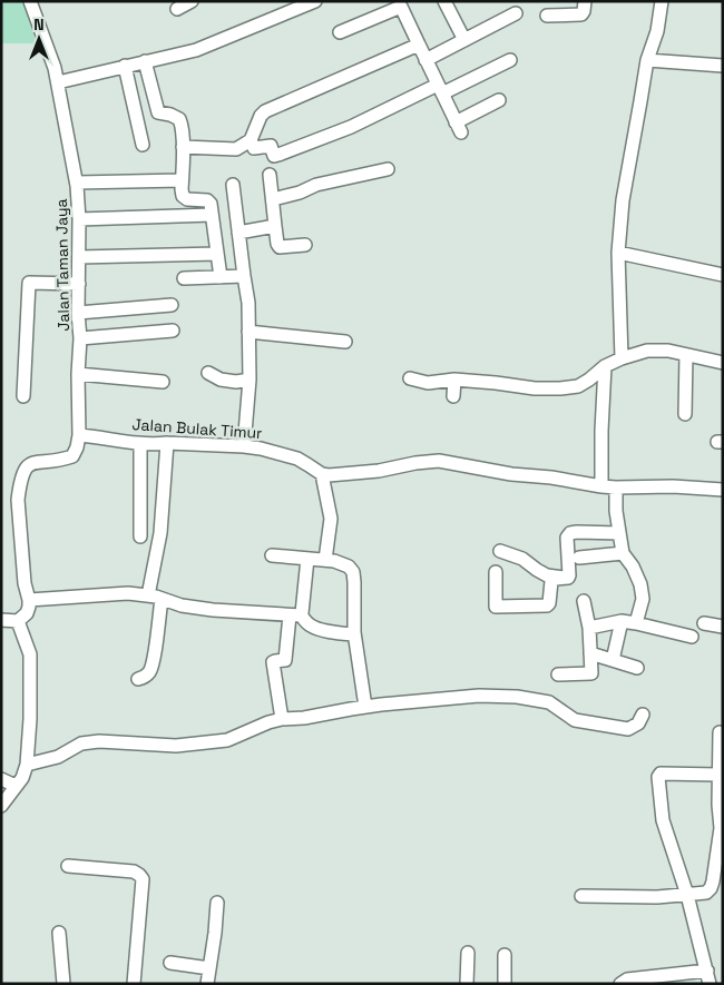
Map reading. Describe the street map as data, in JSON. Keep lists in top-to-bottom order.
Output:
{
  "streets": {
    "street": ["Jalan Taman Jaya", "Jalan Bulak Timur"]
  },
  "crossings": [
    ["Jalan Taman Jaya", "Jalan Bulak Timur"]
  ],
  "north": "top"
}
